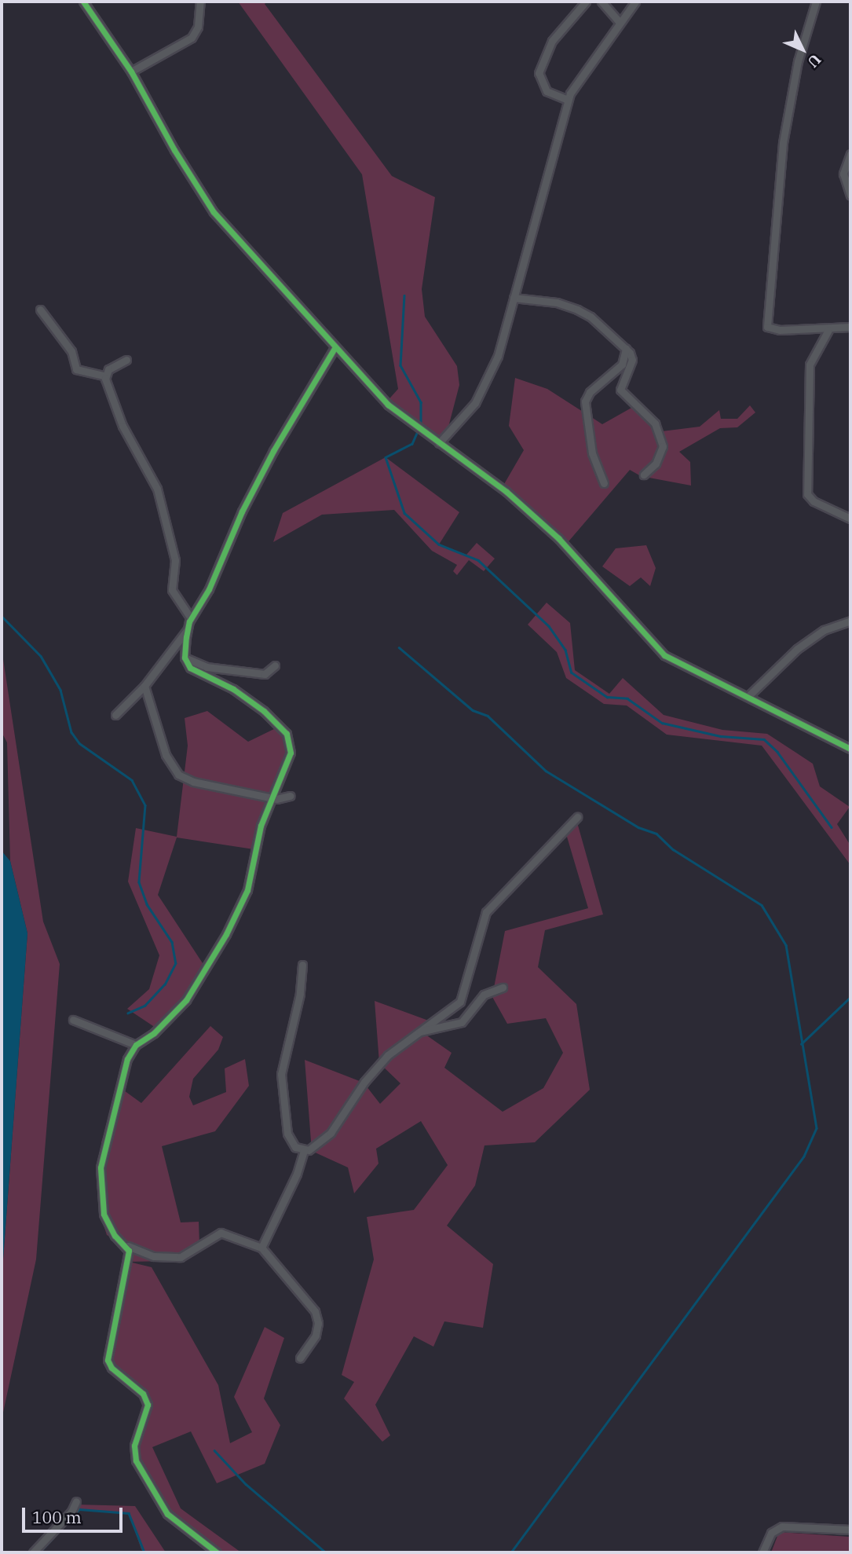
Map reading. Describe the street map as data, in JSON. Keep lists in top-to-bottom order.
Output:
{
  "scale_bar": "100 m",
  "north": "bottom right"
}
